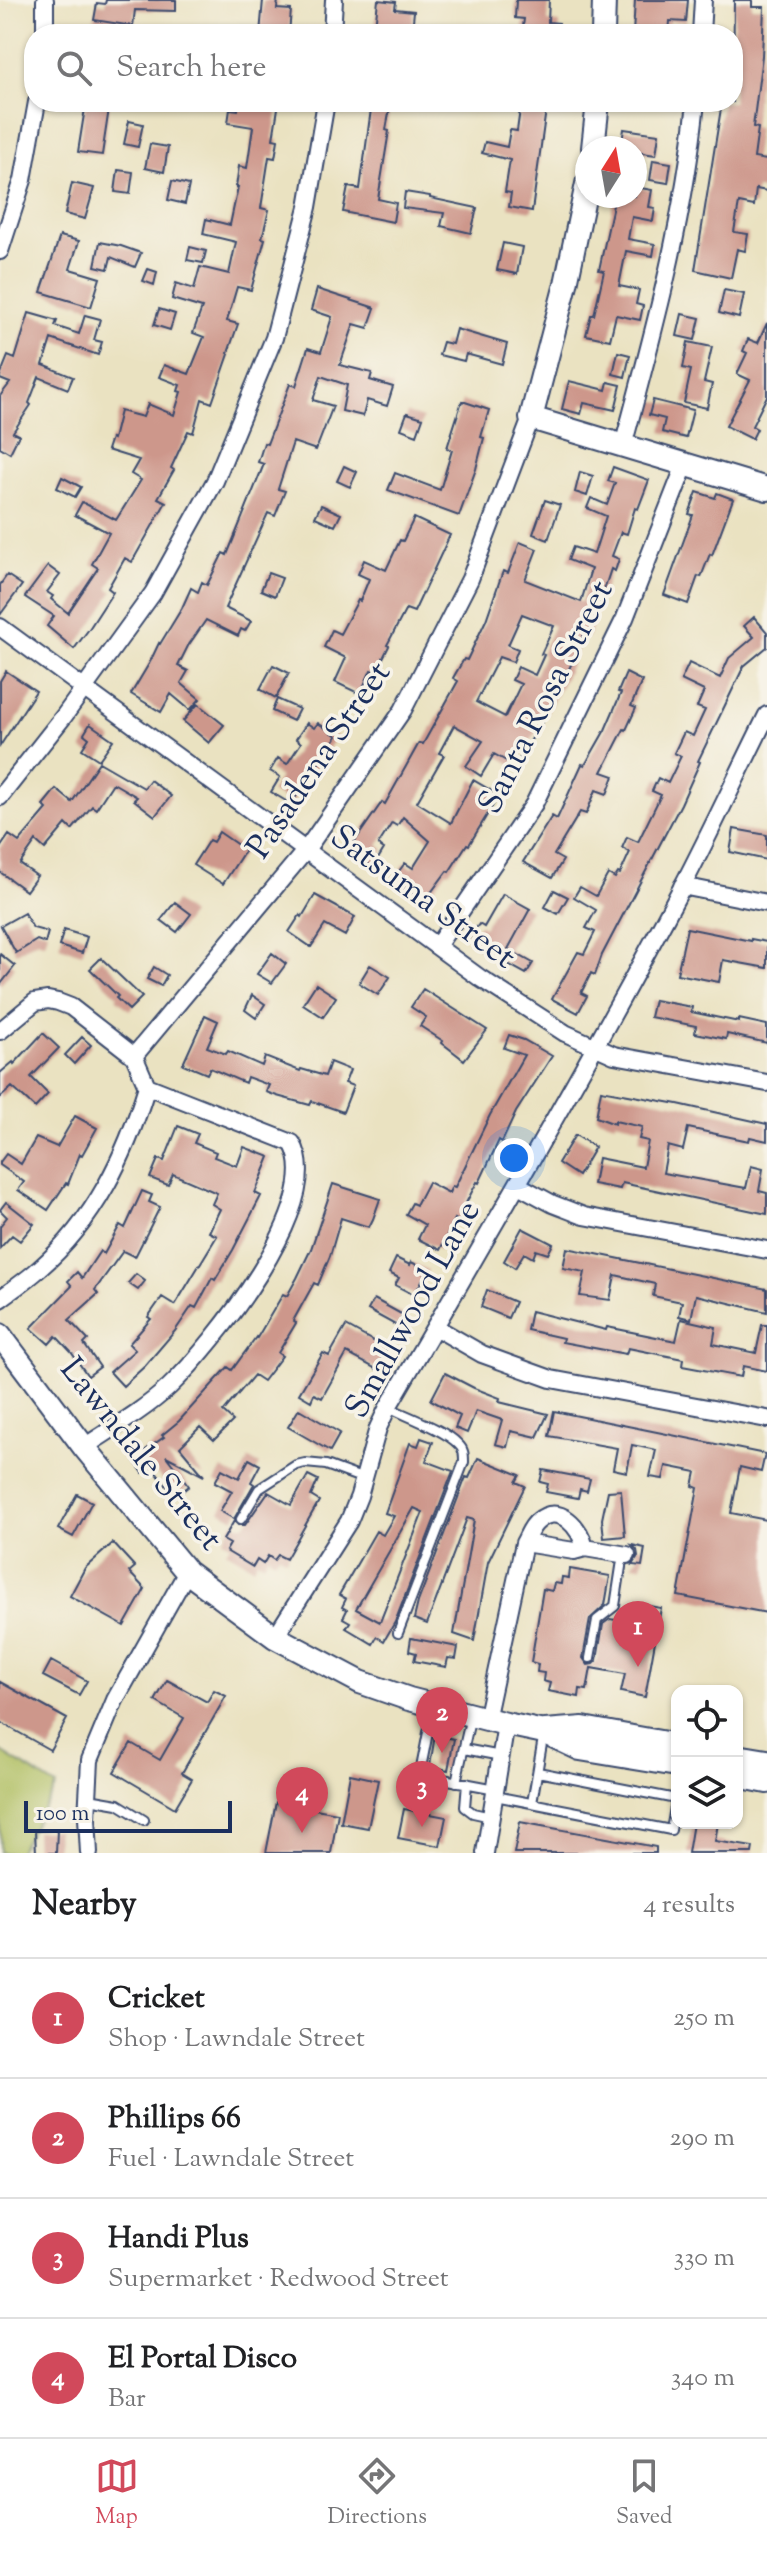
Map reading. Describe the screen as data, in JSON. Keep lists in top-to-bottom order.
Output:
{
  "streets": {
    "main road": ["Pasadena Street", "Lawndale Street"],
    "street": ["Santa Rosa Street", "Satsuma Street", "Smallwood Lane"]
  },
  "crossings": [
    ["Santa Rosa Street", "Satsuma Street"],
    ["Pasadena Street", "Satsuma Street"],
    ["Satsuma Street", "Smallwood Lane"],
    ["Smallwood Lane", "Lawndale Street"]
  ],
  "scale_bar": "100 m",
  "north": "top",
  "page": {
    "search": "Search here",
    "pins": [
      "1",
      "2",
      "3",
      "4"
    ],
    "scale": "100 m",
    "heading": ["Nearby", "4 results"],
    "list": [
      {
        "mark": "1",
        "name": "Cricket",
        "note": "Shop · Lawndale Street",
        "value": "250 m"
      },
      {
        "mark": "2",
        "name": "Phillips 66",
        "note": "Fuel · Lawndale Street",
        "value": "290 m"
      },
      {
        "mark": "3",
        "name": "Handi Plus",
        "note": "Supermarket · Redwood Street",
        "value": "330 m"
      },
      {
        "mark": "4",
        "name": "El Portal Disco",
        "note": "Bar",
        "value": "340 m"
      }
    ],
    "nav": ["Map", "Directions", "Saved"]
  }
}
